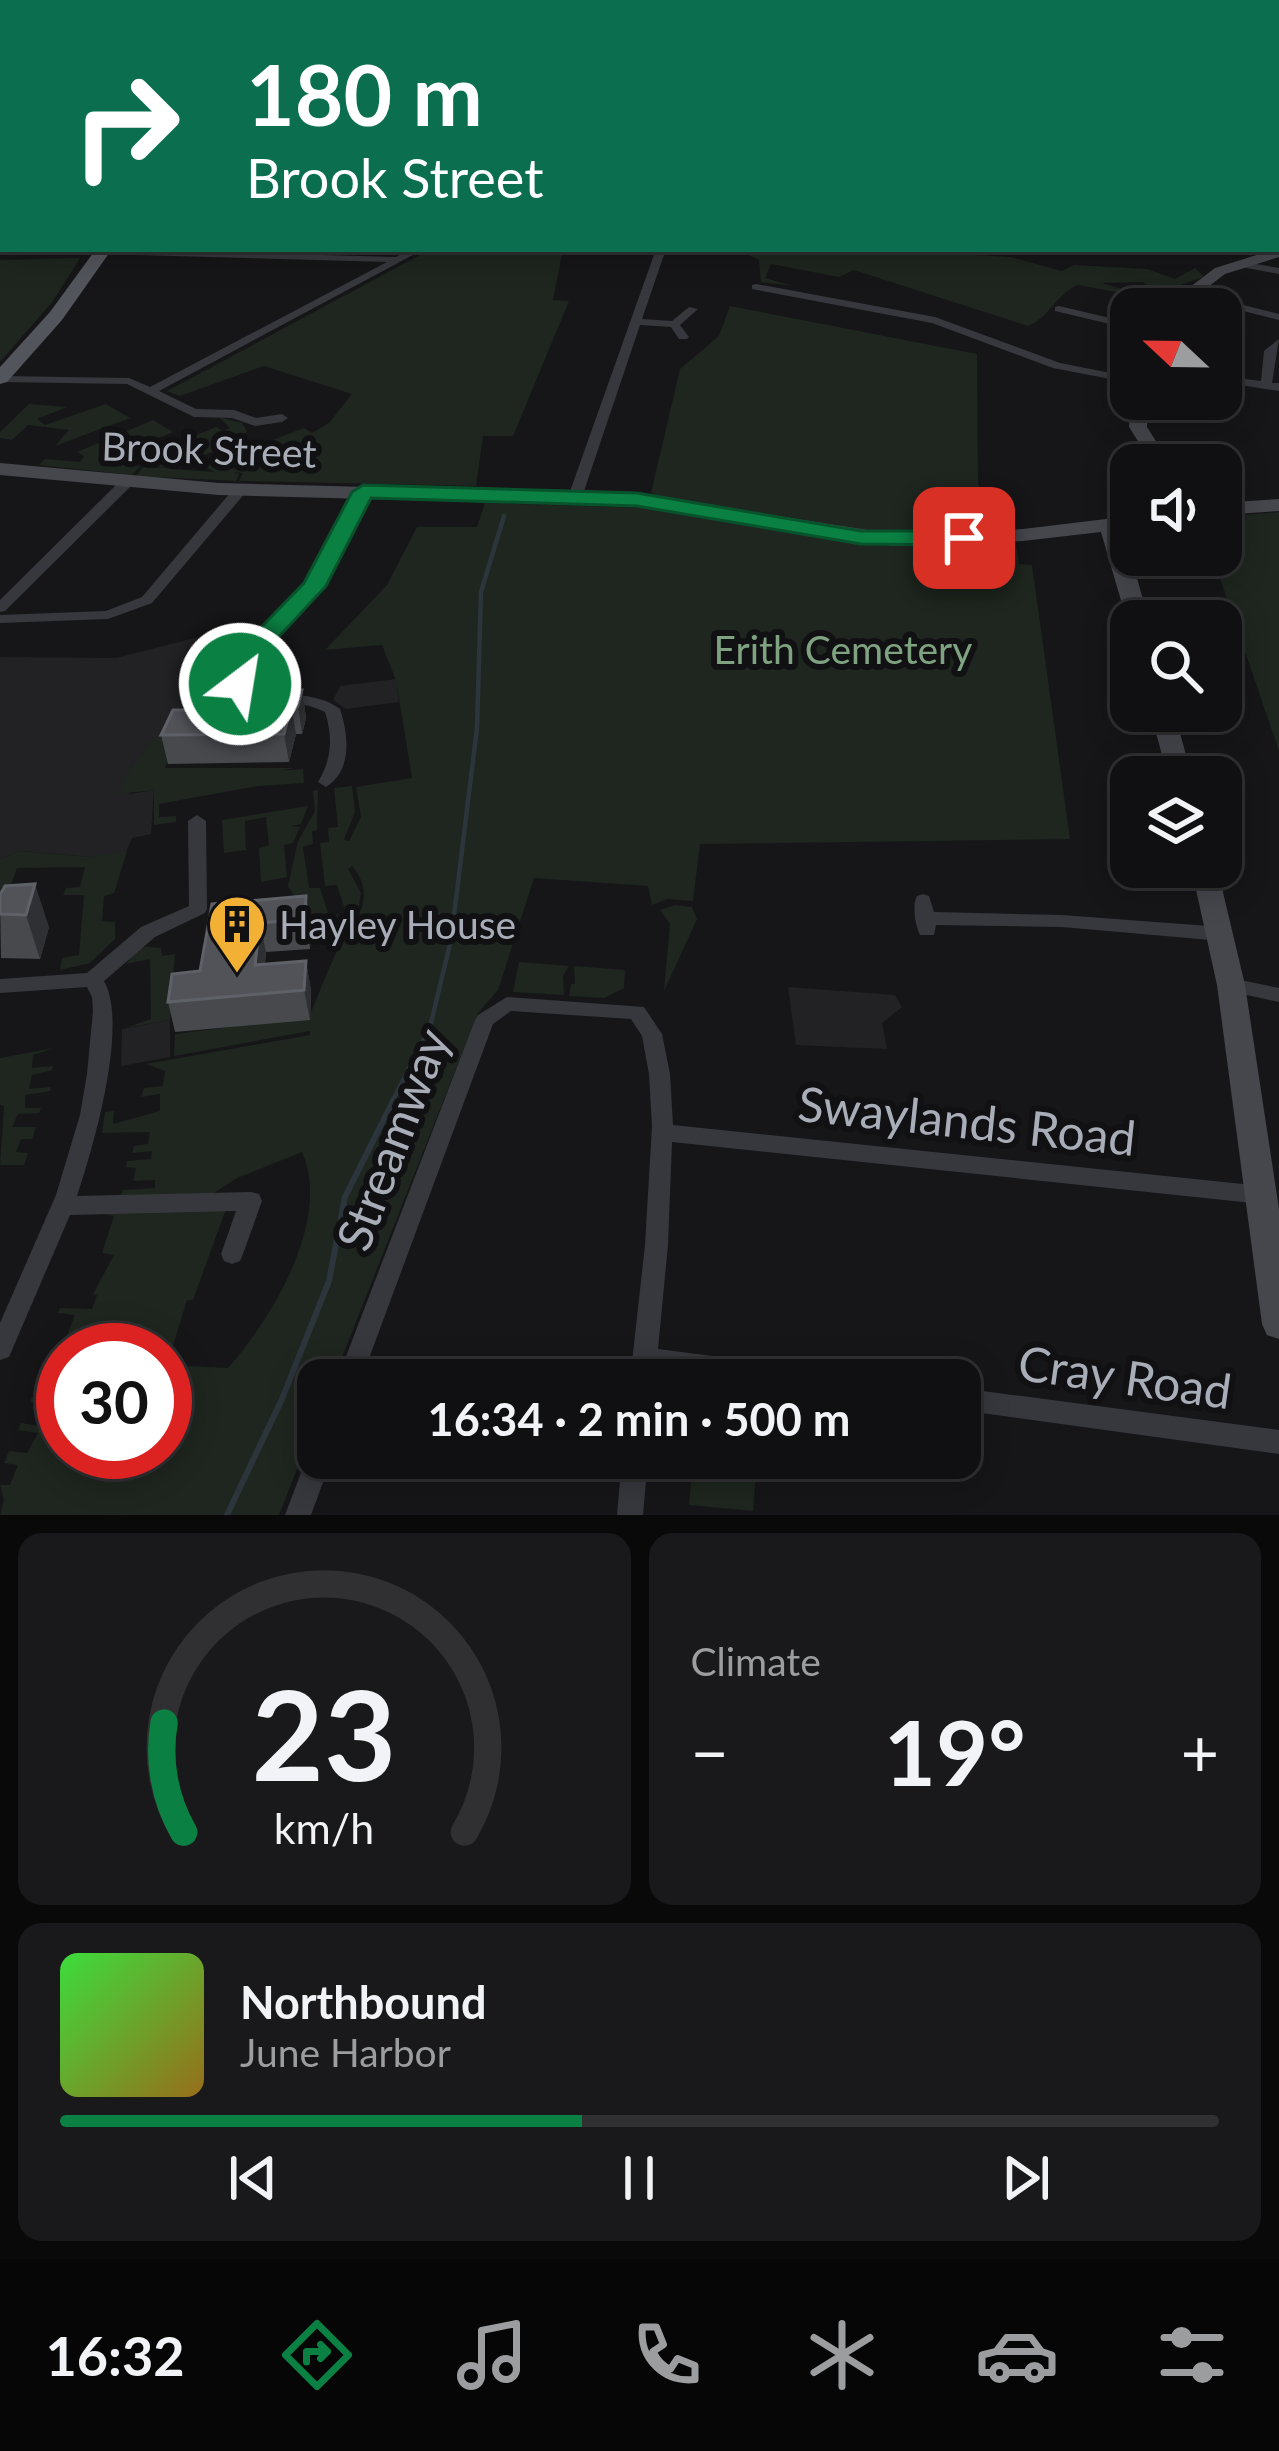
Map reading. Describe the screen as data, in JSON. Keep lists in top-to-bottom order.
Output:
{
  "streets": {
    "street": [
      "Brook Street",
      "Swaylands Road",
      "Streamway",
      "Cray Road"
    ]
  },
  "crossings": [
    ["Swaylands Road", "Streamway"]
  ],
  "parks": ["Erith Cemetery"],
  "places": {
    "building": ["Hayley House"]
  },
  "north": "left",
  "page": {
    "turn": ["180 m", "Brook Street"],
    "limit": "30",
    "trip": "16:34 · 2 min · 500 m",
    "tile": "Climate",
    "heat": ["−", "19°", "+"],
    "song": ["Northbound", "June Harbor"],
    "tabs": "16:32",
    "gauge": ["23", "km/h"]
  }
}
